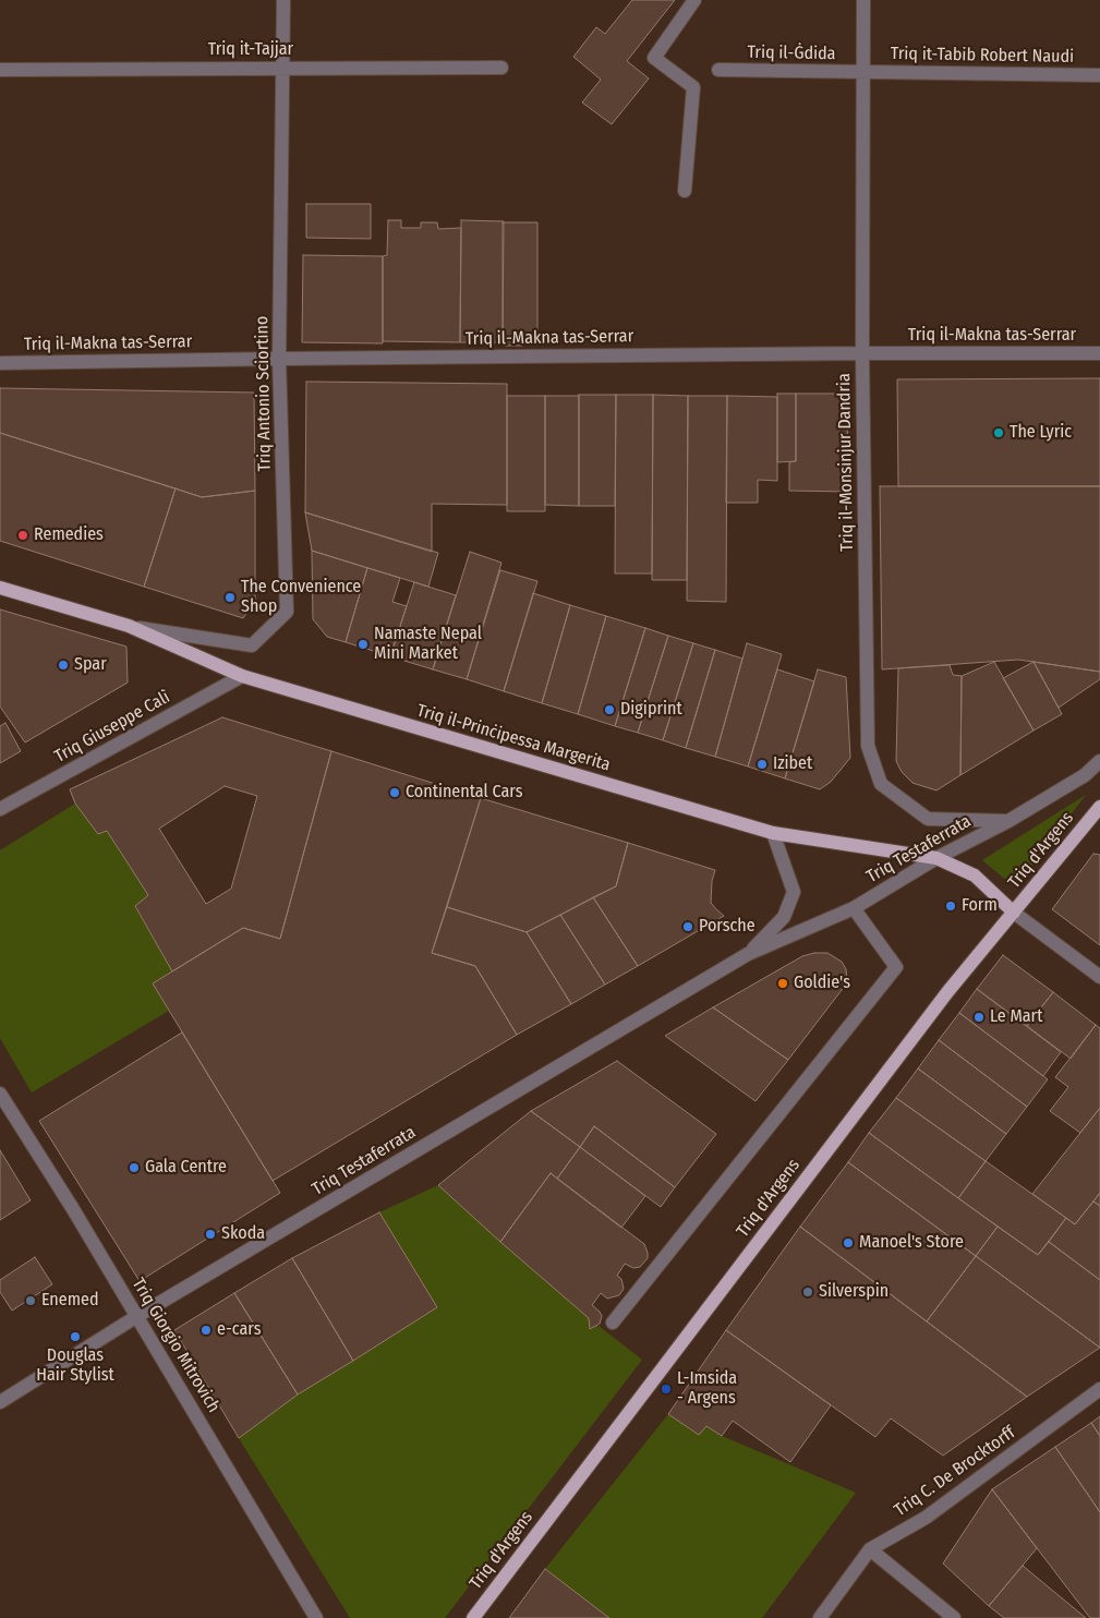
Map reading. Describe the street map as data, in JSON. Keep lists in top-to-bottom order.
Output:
{
  "streets": {
    "main road": ["Triq il-Prinċipessa Margerita", "Triq d'Argens"],
    "street": [
      "Triq it-Tajjar",
      "Triq il-Ġdida",
      "Triq it-Tabib Robert Naudi",
      "Triq il-Makna tas-Serrar",
      "Triq Antonio Sciortino",
      "Triq il-Monsinjur Dandria",
      "Triq Giuseppe Calì",
      "Triq Testaferrata",
      "Triq Giorgio Mitrovich",
      "Triq C. De Brocktorff"
    ]
  },
  "crossings": [
    ["Triq it-Tajjar", "Triq Antonio Sciortino"],
    ["Triq il-Ġdida", "Triq it-Tabib Robert Naudi"],
    ["Triq il-Ġdida", "Triq il-Monsinjur Dandria"],
    ["Triq it-Tabib Robert Naudi", "Triq il-Monsinjur Dandria"],
    ["Triq il-Makna tas-Serrar", "Triq Antonio Sciortino"],
    ["Triq il-Makna tas-Serrar", "Triq il-Monsinjur Dandria"],
    ["Triq Antonio Sciortino", "Triq il-Prinċipessa Margerita"],
    ["Triq il-Monsinjur Dandria", "Triq Testaferrata"],
    ["Triq Giuseppe Calì", "Triq il-Prinċipessa Margerita"],
    ["Triq il-Prinċipessa Margerita", "Triq Testaferrata"],
    ["Triq il-Prinċipessa Margerita", "Triq d'Argens"],
    ["Triq Testaferrata", "Triq Giorgio Mitrovich"]
  ],
  "places": [
    "The Lyric",
    "Remedies",
    "The Convenience Shop",
    "Namaste Nepal Mini Market",
    "Spar",
    "Digiprint",
    "Izibet",
    "Continental Cars",
    "Form",
    "Porsche",
    "Goldie's",
    "Le Mart",
    "Gala Centre",
    "Skoda",
    "Manoel's Store",
    "Silverspin",
    "Enemed",
    "e-cars",
    "Douglas Hair Stylist",
    "L-Imsida - Argens"
  ]
}
